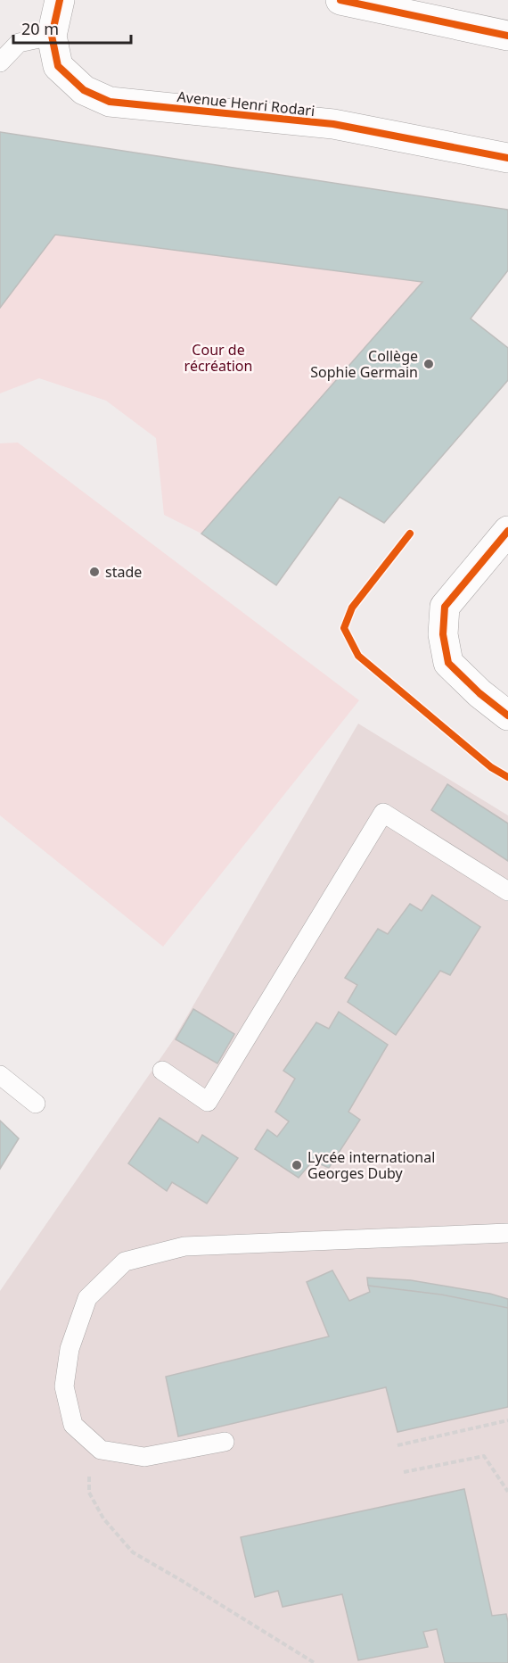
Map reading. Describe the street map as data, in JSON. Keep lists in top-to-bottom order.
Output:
{
  "streets": {
    "street": ["Avenue Henri Rodari"]
  },
  "parks": ["Cour de récréation"],
  "places": ["Collège Sophie Germain", "stade", "Lycée international Georges Duby"],
  "scale_bar": "20 m"
}
